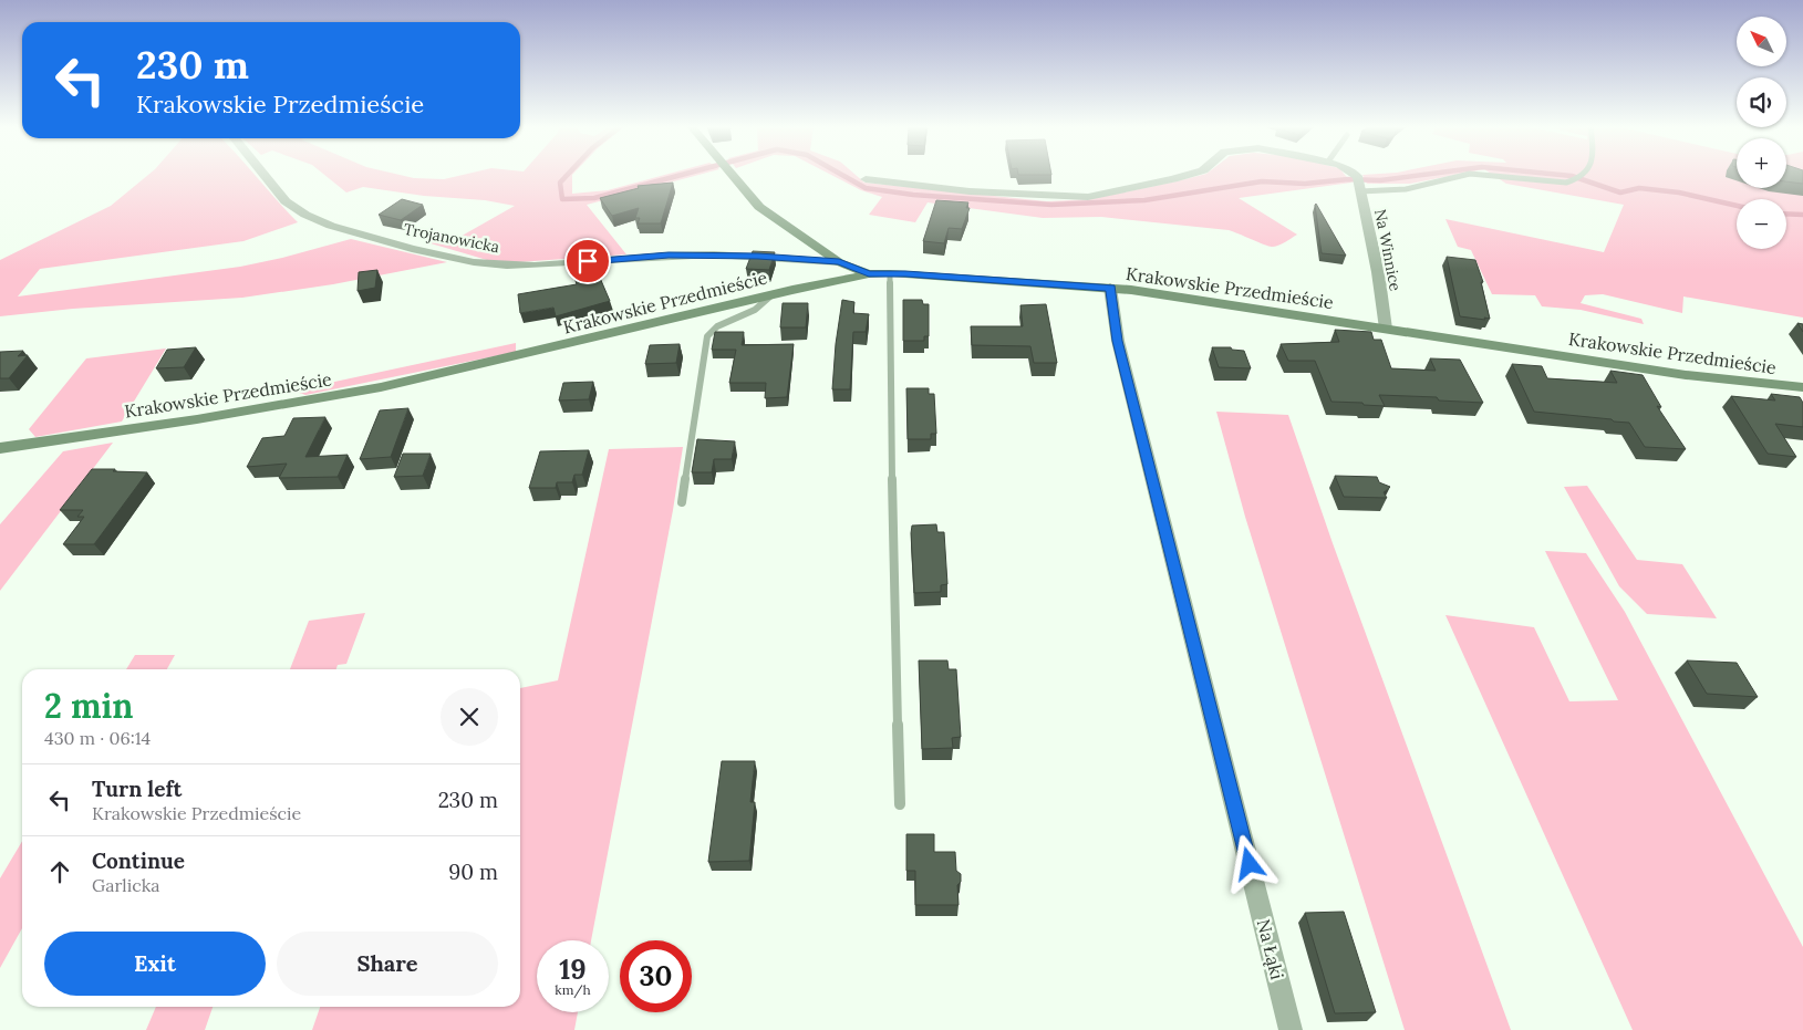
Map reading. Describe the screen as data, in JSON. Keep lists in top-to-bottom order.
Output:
{
  "streets": {
    "main road": ["Krakowskie Przedmieście"],
    "street": ["Trojanowicka", "Na Winnice", "Na Łąki"]
  },
  "crossings": [
    ["Na Winnice", "Krakowskie Przedmieście"],
    ["Krakowskie Przedmieście", "Na Łąki"]
  ],
  "north": "top left",
  "page": {
    "map_buttons": ["+", "−"],
    "turn": ["230 m", "Krakowskie Przedmieście"],
    "heading": ["2 min", "430 m · 06:14"],
    "list": [
      {
        "name": "Turn left",
        "note": "Krakowskie Przedmieście",
        "value": "230 m"
      },
      {
        "name": "Continue",
        "note": "Garlicka",
        "value": "90 m"
      }
    ],
    "buttons": ["Exit", "Share"],
    "speed": "19 km/h",
    "limit": "30"
  }
}
